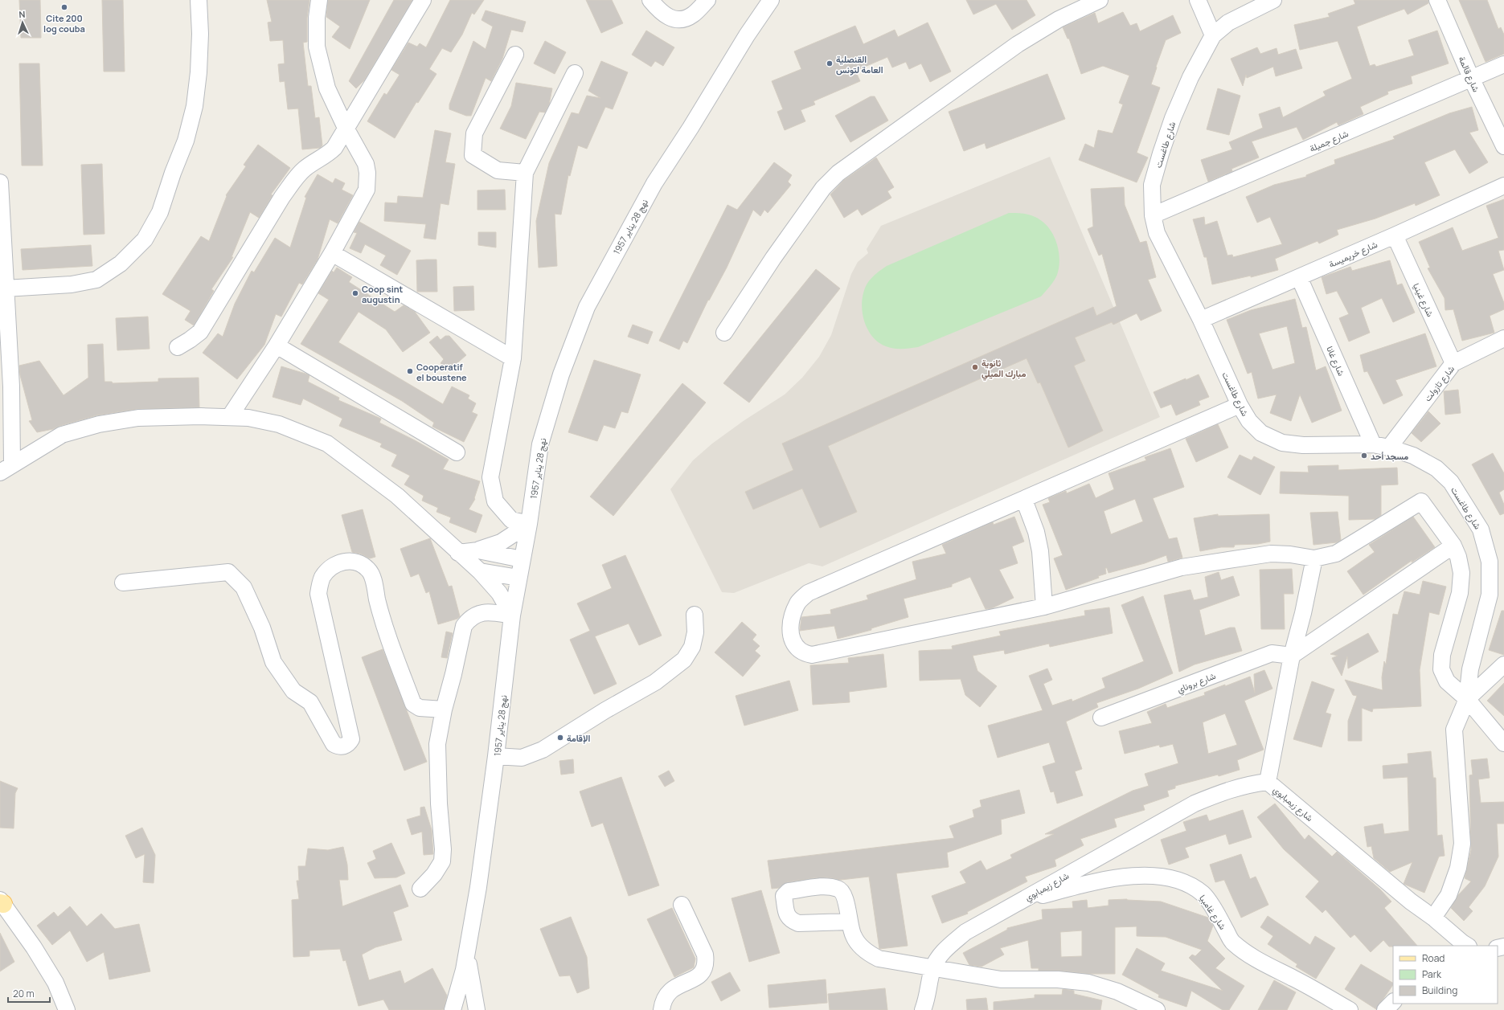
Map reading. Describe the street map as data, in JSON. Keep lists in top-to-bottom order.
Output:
{
  "streets": {
    "street": [
      "شارع قالمة",
      "شارع جميلة",
      "شارع طاغست",
      "نهج 28 يناير 1957",
      "شارع خريميسة",
      "شارع غينيا",
      "شارع غانا",
      "شارع تازولت",
      "شارع بروناي",
      "شارع زيمبابوي",
      "شارع غامبيا"
    ]
  },
  "crossings": [
    ["شارع قالمة", "شارع جميلة"],
    ["شارع جميلة", "شارع طاغست"],
    ["شارع طاغست", "شارع خريميسة"],
    ["شارع طاغست", "شارع غانا"],
    ["شارع طاغست", "شارع تازولت"],
    ["شارع خريميسة", "شارع غينيا"],
    ["شارع خريميسة", "شارع غانا"],
    ["شارع غينيا", "شارع تازولت"],
    ["شارع زيمبابوي", "شارع غامبيا"]
  ],
  "places": [
    "Cite 200 log couba",
    "القنصلية العامة لتونس",
    "Coop sint augustin",
    "ثانوية مبارك الميلي",
    "Cooperatif el boustene",
    "مسجد أحد",
    "الإقامة"
  ],
  "legend": ["Road", "Park", "Building"],
  "scale_bar": "20 m",
  "north": "top"
}
